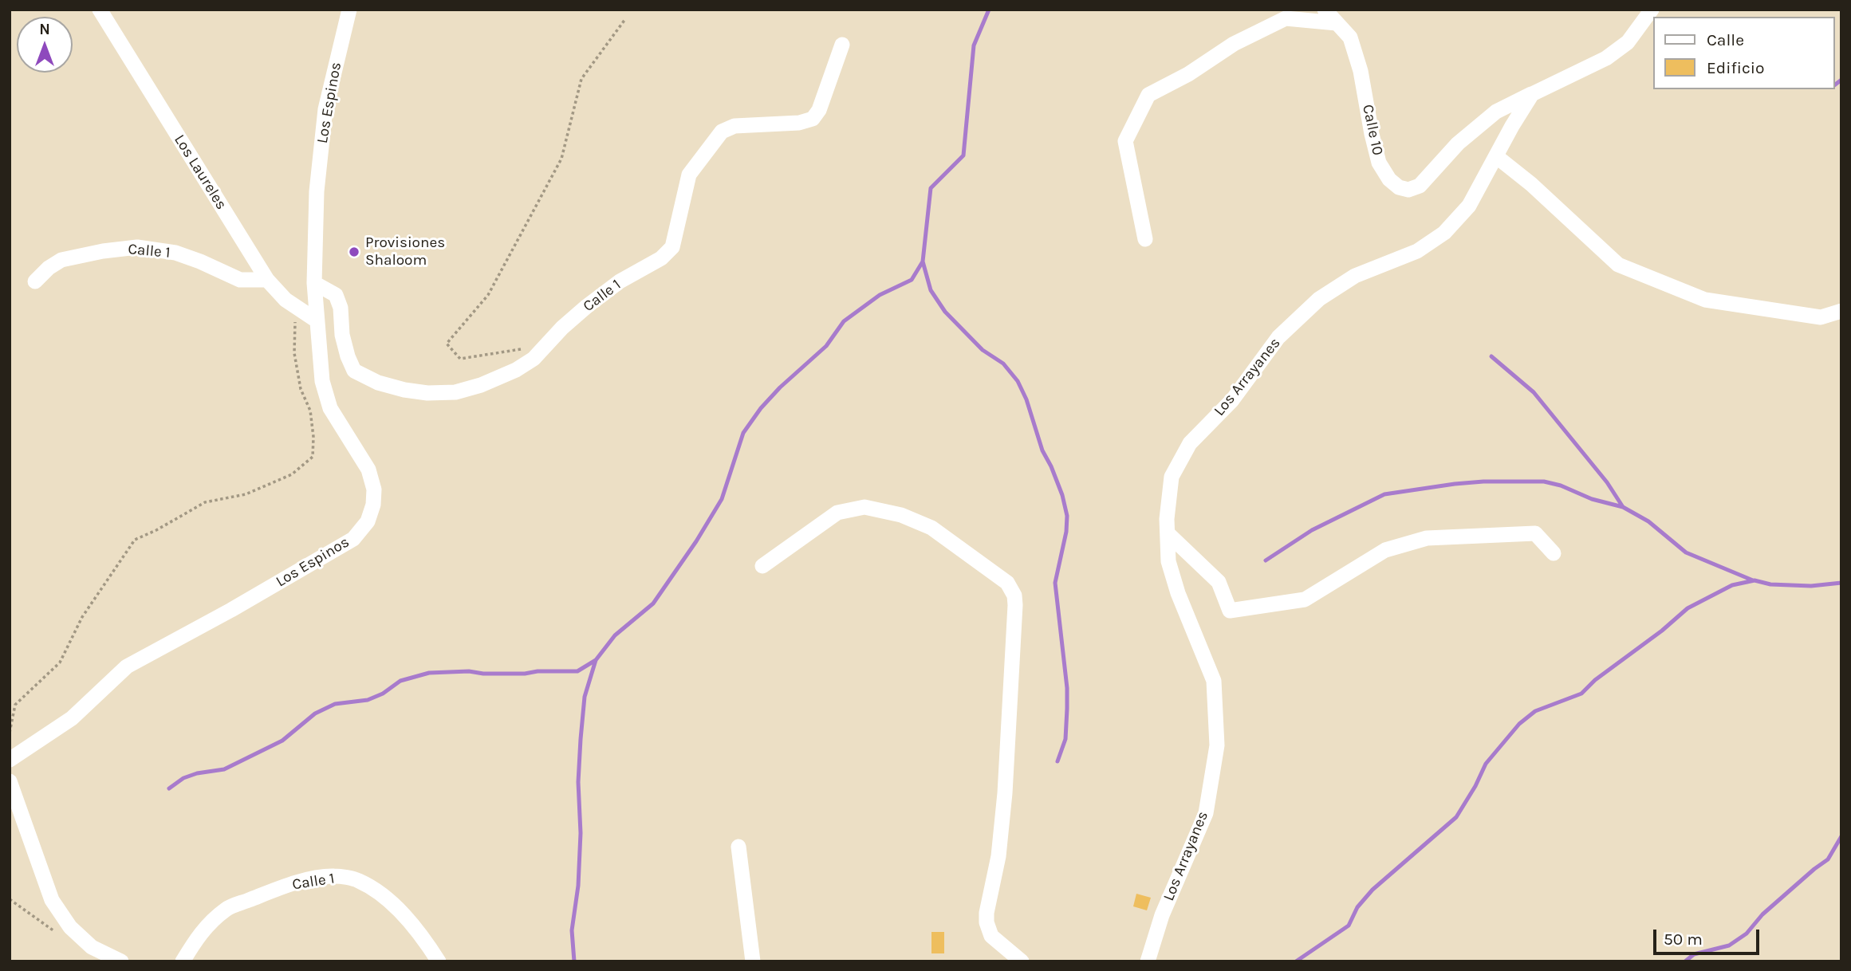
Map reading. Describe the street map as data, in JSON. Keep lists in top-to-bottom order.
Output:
{
  "streets": {
    "street": [
      "Los Espinos",
      "Calle 10",
      "Los Laureles",
      "Calle 1",
      "Los Arrayanes"
    ]
  },
  "crossings": [
    ["Los Espinos", "Los Laureles"],
    ["Los Espinos", "Calle 1"],
    ["Calle 10", "Los Arrayanes"],
    ["Los Laureles", "Calle 1"]
  ],
  "places": ["Provisiones Shaloom"],
  "legend": ["Calle", "Edificio"],
  "scale_bar": "50 m",
  "north": "top"
}
